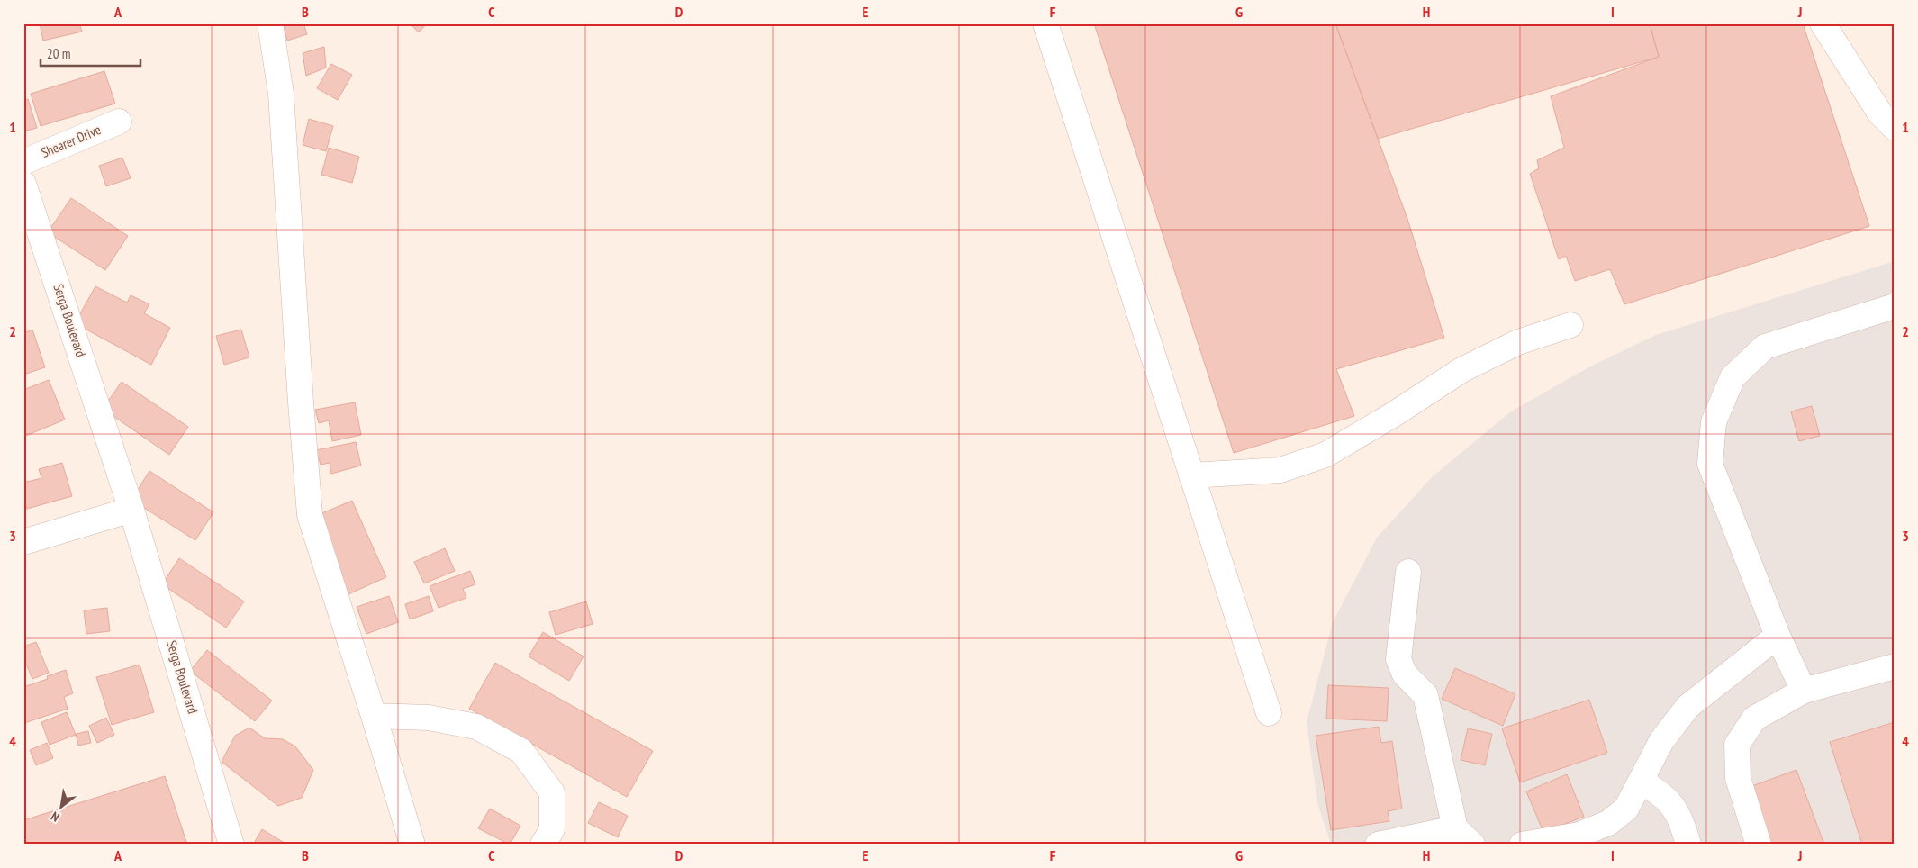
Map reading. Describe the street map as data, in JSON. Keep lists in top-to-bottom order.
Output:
{
  "streets": {
    "street": ["Shearer Drive", "Serga Boulevard"]
  },
  "scale_bar": "20 m",
  "north": "bottom left",
  "grid": {
    "columns": [
      "A",
      "B",
      "C",
      "D",
      "E",
      "F",
      "G",
      "H",
      "I",
      "J"
    ],
    "rows": [
      "1",
      "2",
      "3",
      "4"
    ]
  }
}
